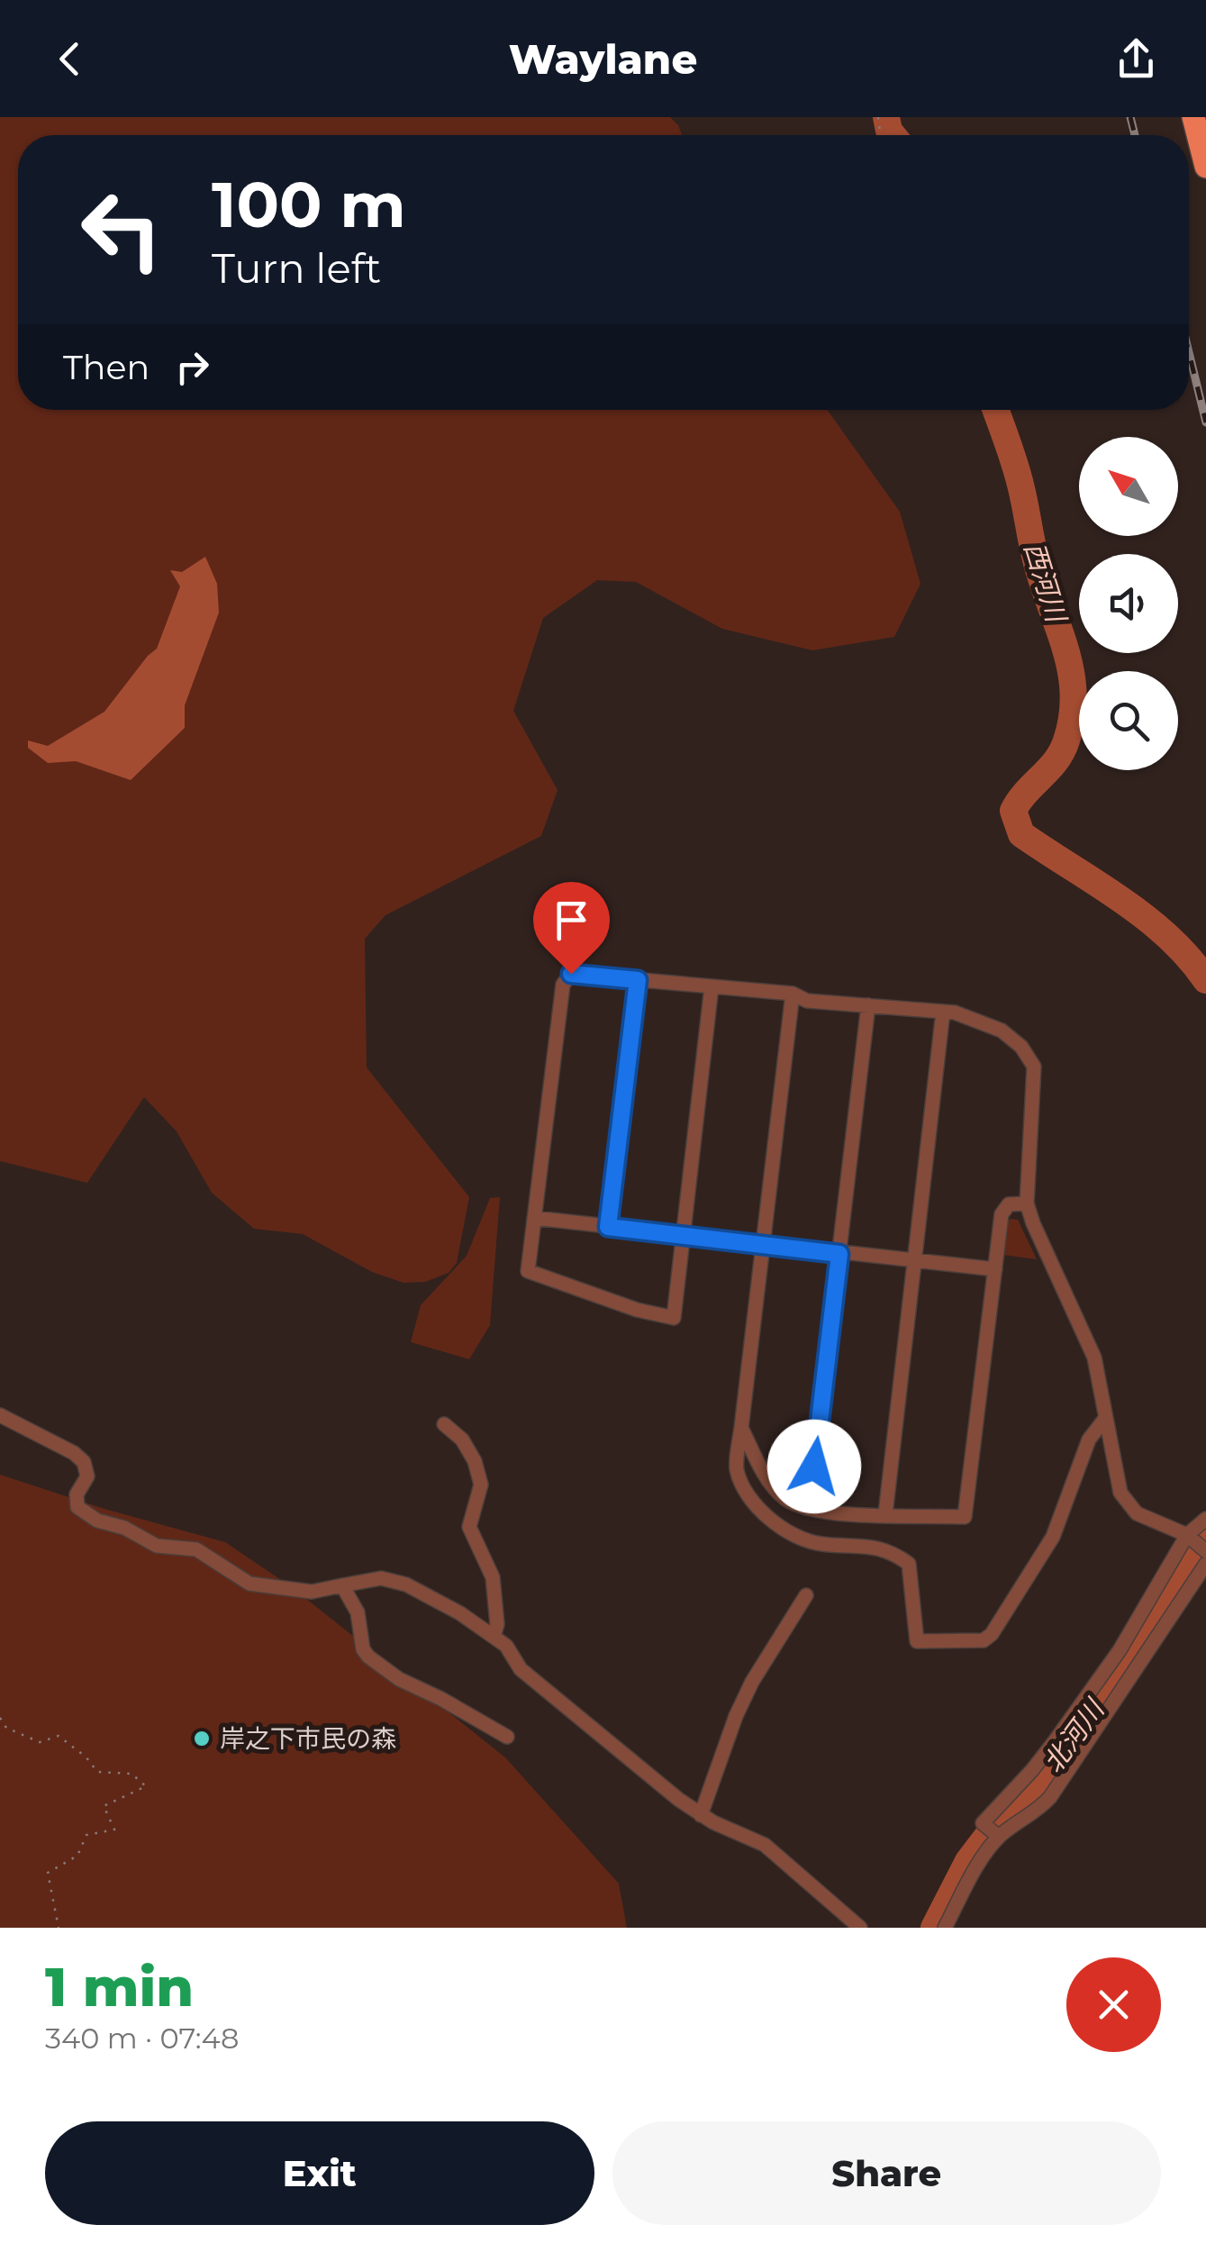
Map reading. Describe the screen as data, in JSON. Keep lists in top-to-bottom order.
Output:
{
  "water": ["西河川", "北河川"],
  "places": ["岸之下市民の森"],
  "north": "top left",
  "page": {
    "header": "Waylane",
    "turn": ["100 m", "Turn left"],
    "then": "Then",
    "heading": ["1 min", "340 m · 07:48"],
    "buttons": ["Exit", "Share"]
  }
}
